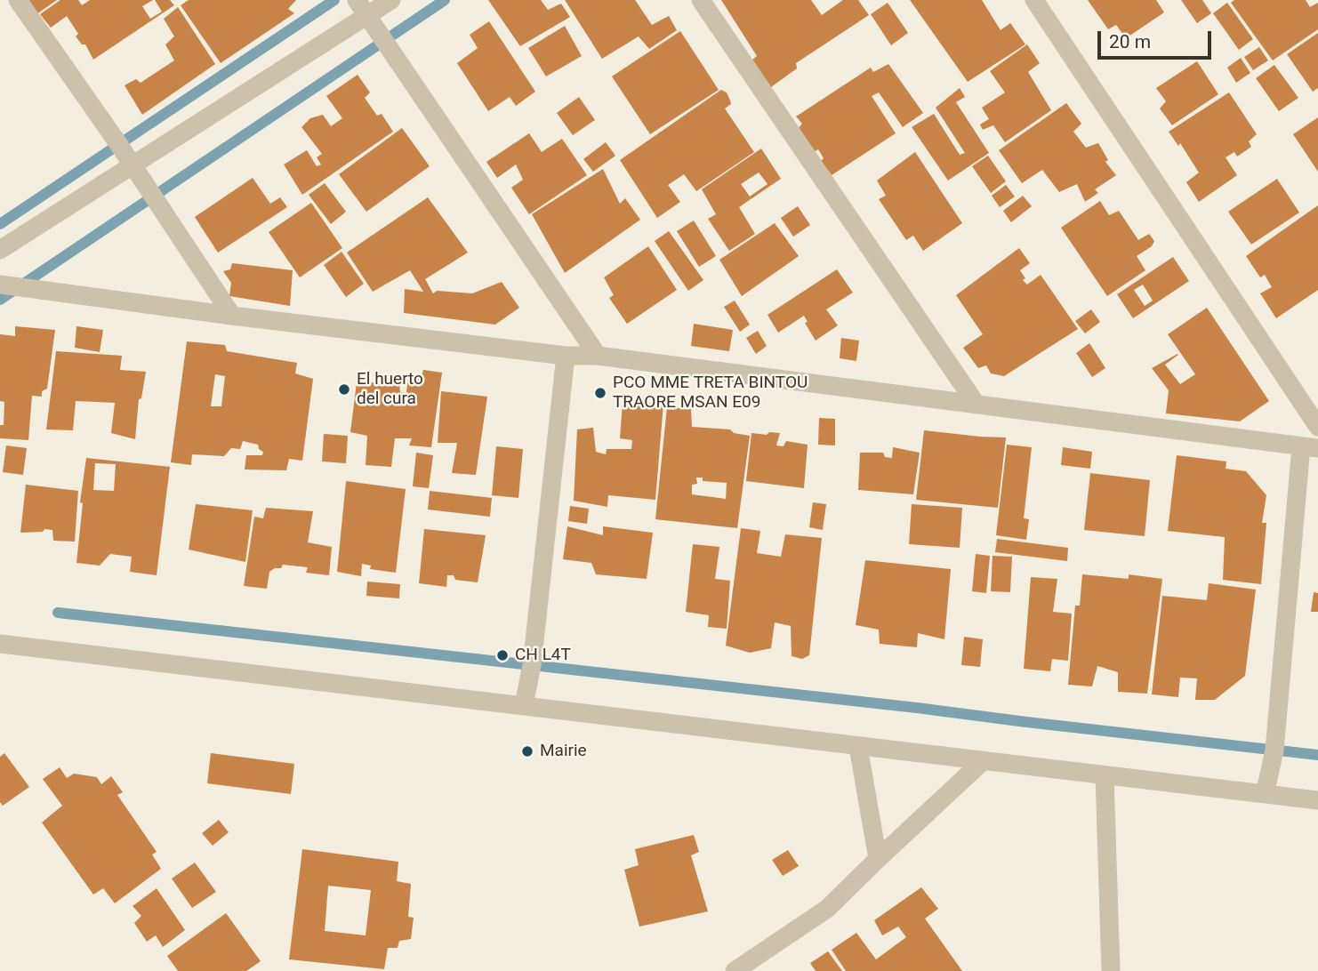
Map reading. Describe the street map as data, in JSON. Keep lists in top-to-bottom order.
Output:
{
  "places": [
    "El huerto del cura",
    "PCO MME TRETA BINTOU TRAORE MSAN E09",
    "CH L4T",
    "Mairie"
  ],
  "scale_bar": "20 m"
}
